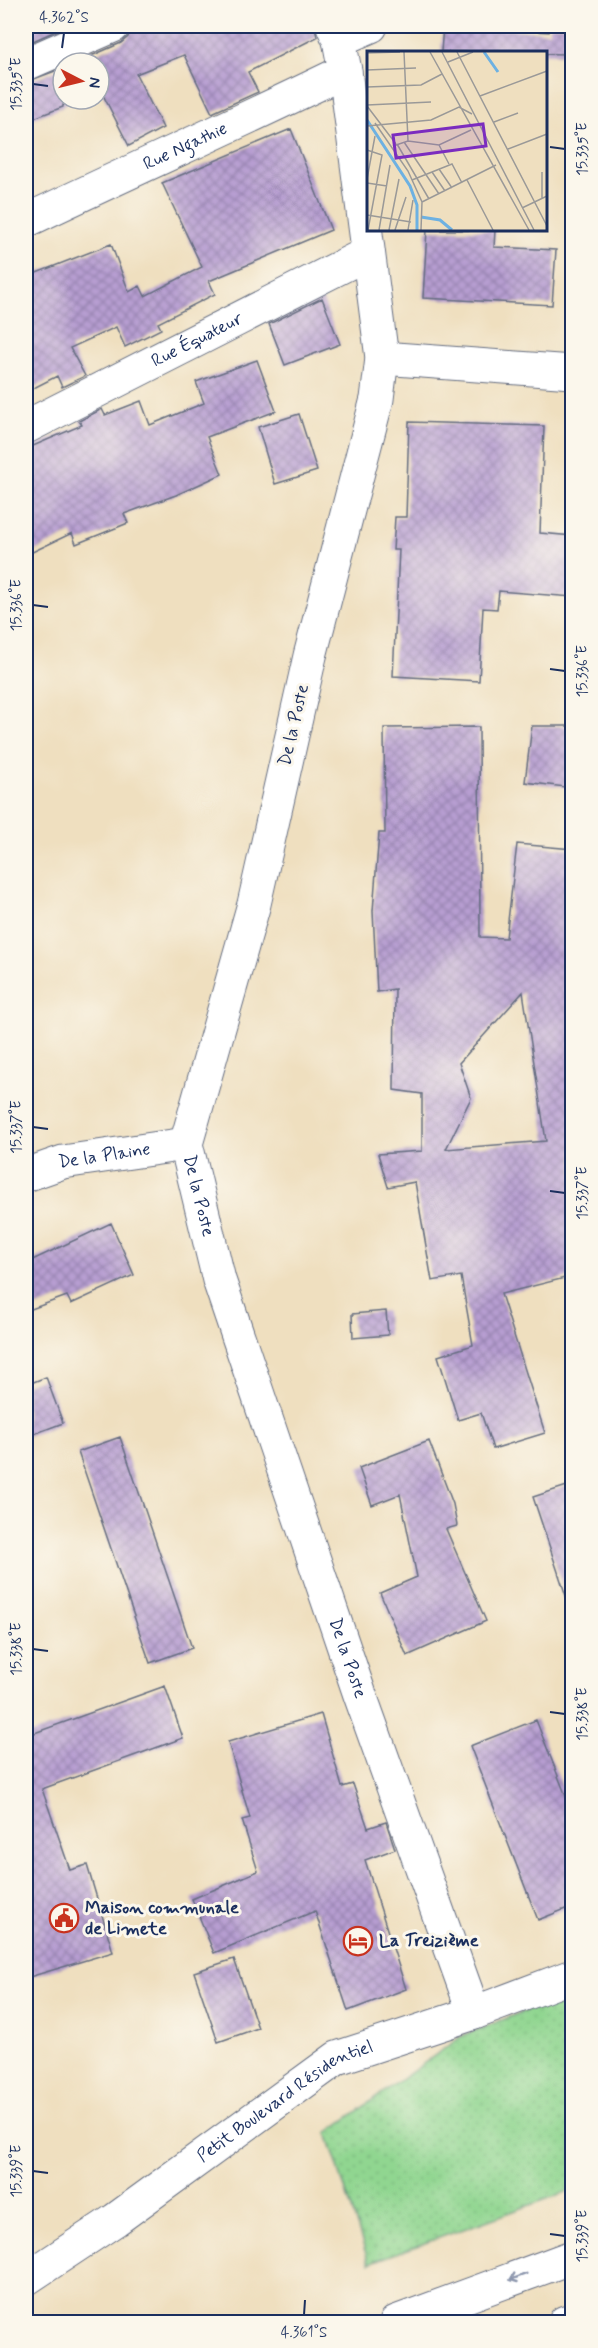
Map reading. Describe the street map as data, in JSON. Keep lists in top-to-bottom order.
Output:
{
  "streets": {
    "main road": [
      "Rue Ngathie",
      "Rue Équateur",
      "De la Poste",
      "De la Plaine",
      "Petit Boulevard Résidentiel"
    ]
  },
  "crossings": [
    ["Rue Ngathie", "De la Poste"],
    ["Rue Équateur", "De la Poste"],
    ["De la Poste", "De la Plaine"],
    ["De la Poste", "Petit Boulevard Résidentiel"]
  ],
  "places": {
    "public building": ["Maison communale de Limete"],
    "hotel": ["La Treizième"]
  },
  "north": "right",
  "coordinates": [
    "4.362°S",
    "15.335°E",
    "15.336°E",
    "15.337°E",
    "15.338°E",
    "15.339°E",
    "4.361°S"
  ]
}
